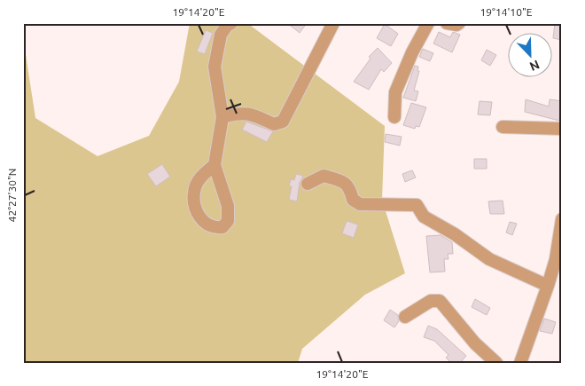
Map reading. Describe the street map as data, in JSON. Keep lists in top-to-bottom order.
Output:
{
  "north": "bottom right",
  "coordinates": ["19°14'20\"E", "19°14'10\"E", "42°27'30\"N"]
}
